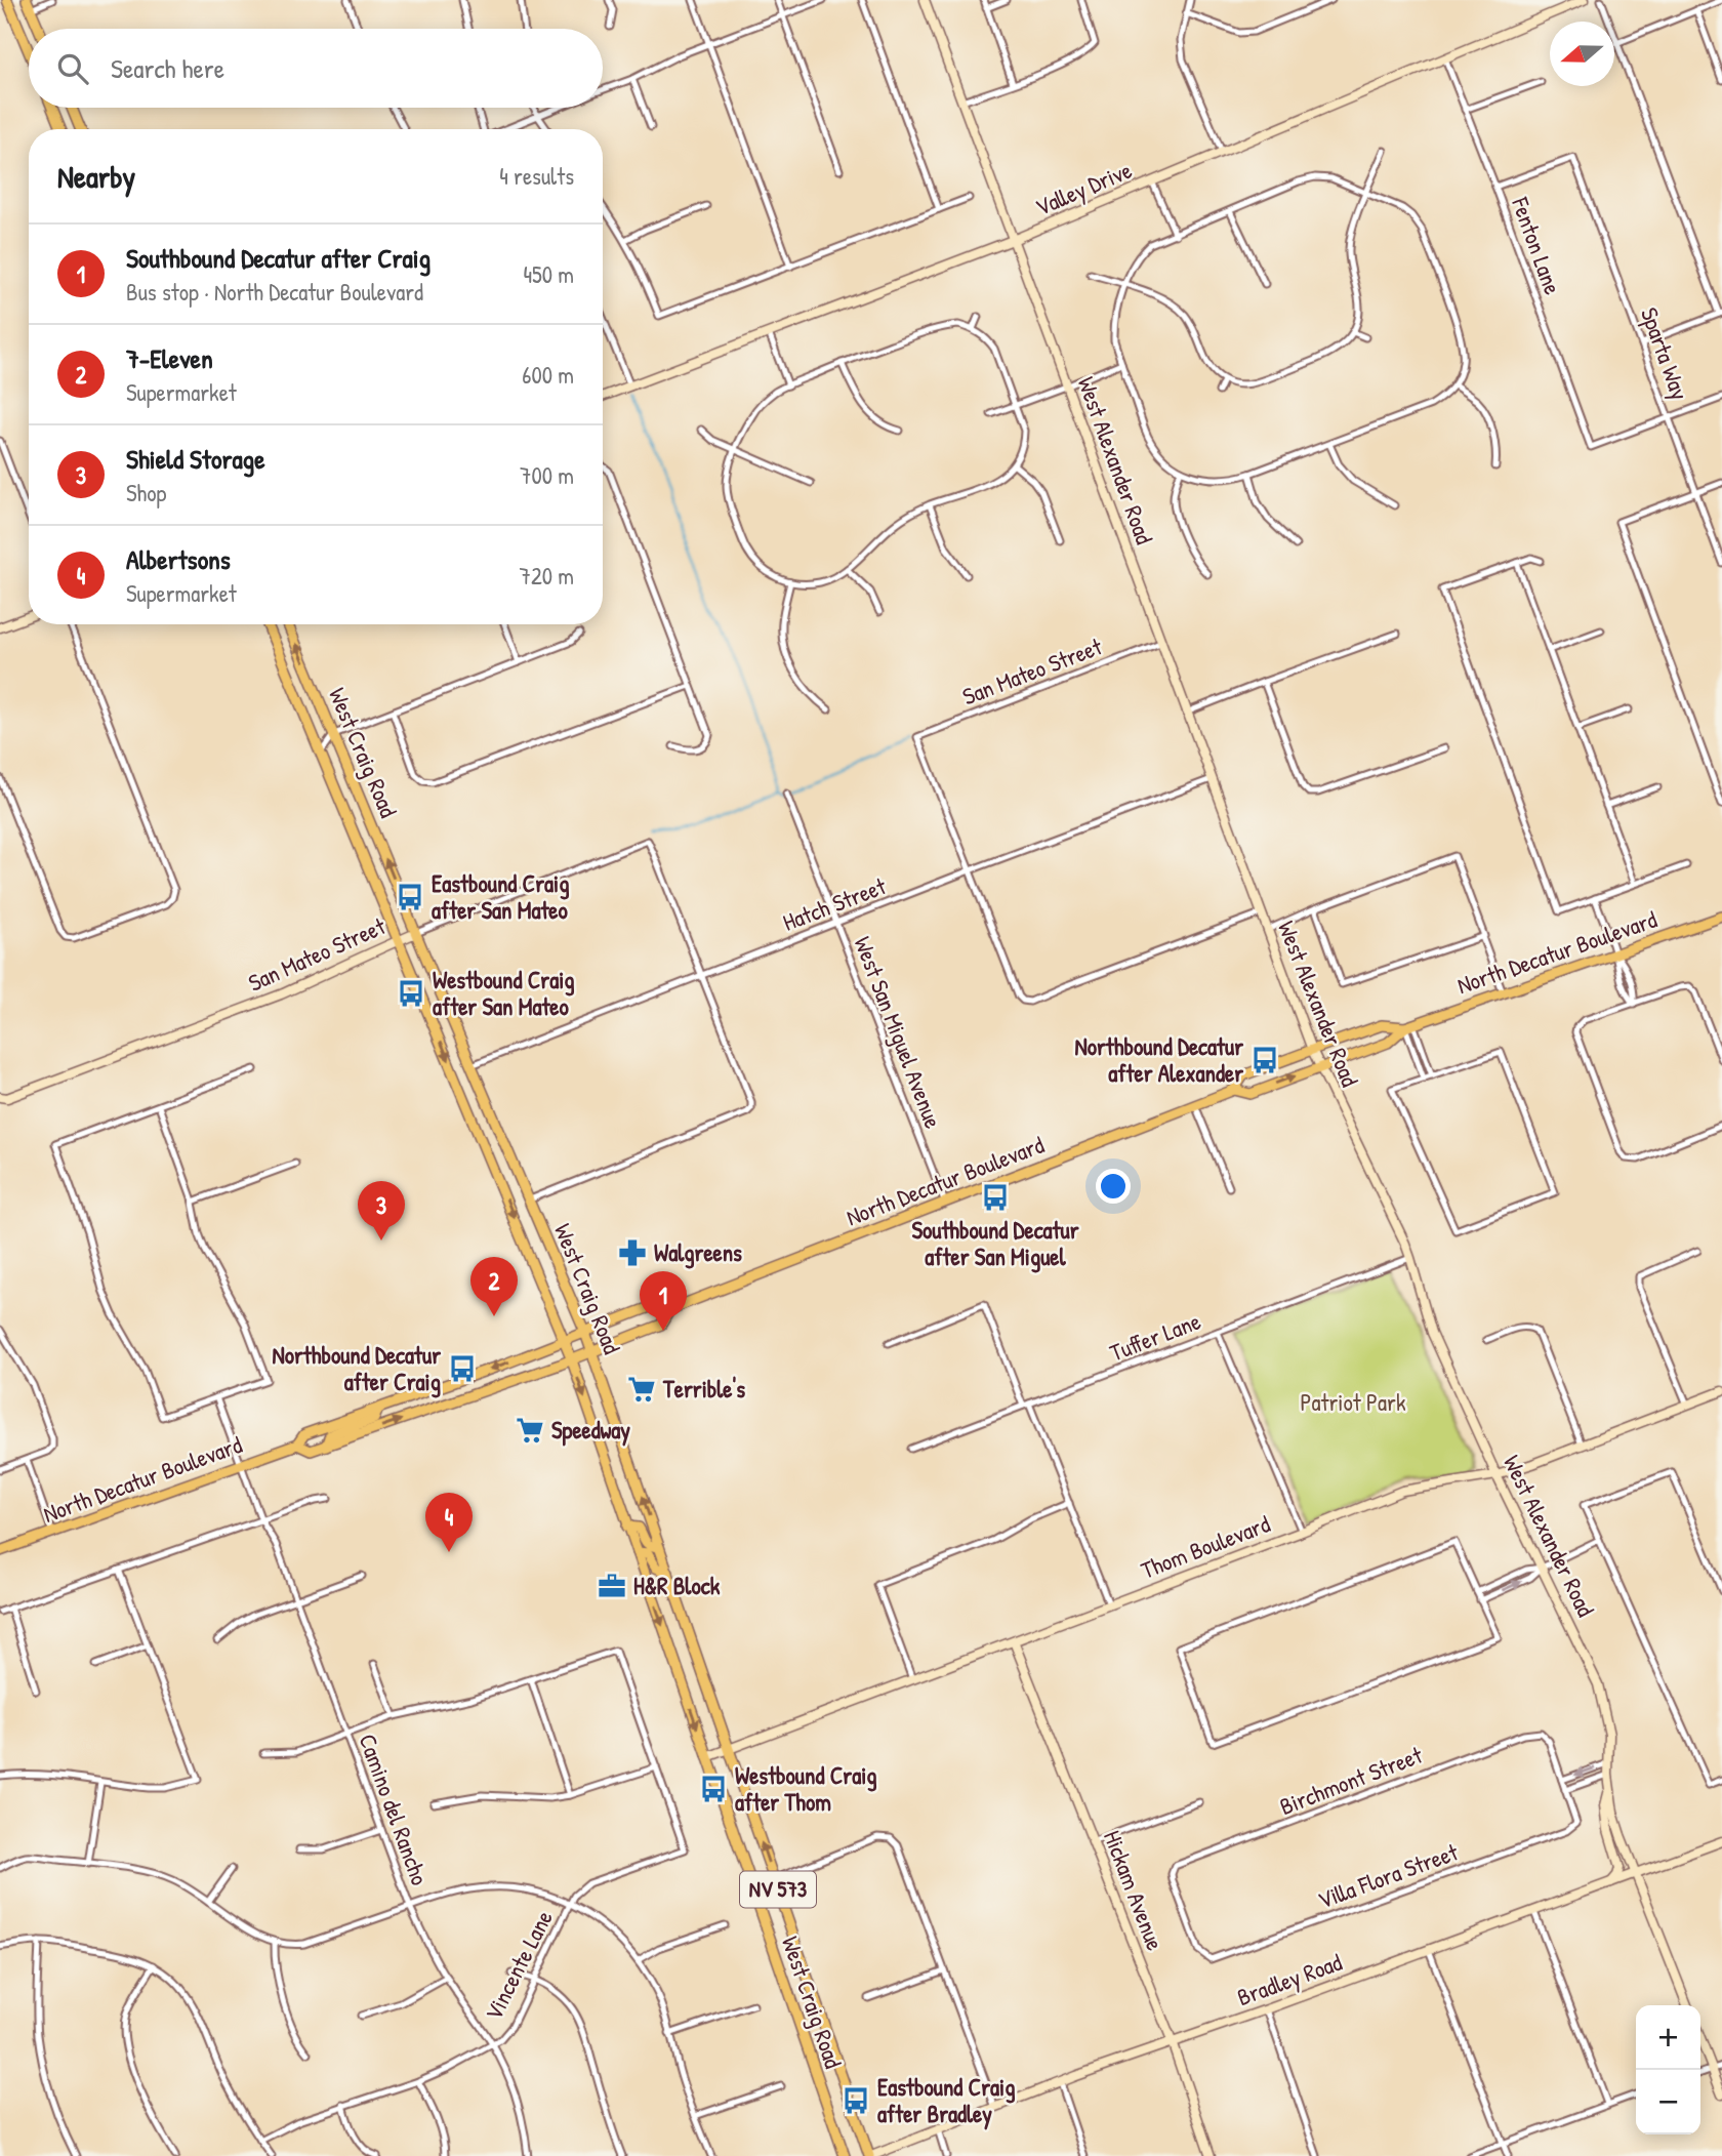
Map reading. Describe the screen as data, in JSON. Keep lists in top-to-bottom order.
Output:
{
  "streets": {
    "main road": ["West Craig Road", "North Decatur Boulevard", "NV 573"],
    "street": [
      "Valley Drive",
      "Fenton Lane",
      "Sparta Way",
      "West Alexander Road",
      "San Mateo Street",
      "Hatch Street",
      "West San Miguel Avenue",
      "Tuffer Lane",
      "Thom Boulevard",
      "Birchmont Street",
      "Camino del Rancho",
      "Villa Flora Street",
      "Hickam Avenue",
      "Vincente Lane",
      "Bradley Road"
    ]
  },
  "crossings": [
    ["Valley Drive", "Fenton Lane"],
    ["Valley Drive", "West Alexander Road"],
    ["Fenton Lane", "Sparta Way"],
    ["West Alexander Road", "San Mateo Street"],
    ["West Alexander Road", "Hatch Street"],
    ["West Alexander Road", "North Decatur Boulevard"],
    ["West Alexander Road", "Tuffer Lane"],
    ["West Alexander Road", "Thom Boulevard"],
    ["West Alexander Road", "Bradley Road"],
    ["San Mateo Street", "West Craig Road"],
    ["San Mateo Street", "Hatch Street"],
    ["West Craig Road", "Hatch Street"],
    ["West Craig Road", "North Decatur Boulevard"],
    ["West Craig Road", "Thom Boulevard"],
    ["West Craig Road", "Bradley Road"],
    ["Hatch Street", "West San Miguel Avenue"],
    ["North Decatur Boulevard", "West San Miguel Avenue"],
    ["North Decatur Boulevard", "Camino del Rancho"],
    ["Thom Boulevard", "Hickam Avenue"],
    ["Birchmont Street", "Villa Flora Street"],
    ["Camino del Rancho", "Vincente Lane"],
    ["Hickam Avenue", "Bradley Road"]
  ],
  "parks": ["Patriot Park"],
  "places": {
    "bus stop": [
      "Eastbound Craig after San Mateo",
      "Westbound Craig after San Mateo",
      "Northbound Decatur after Alexander",
      "Southbound Decatur after San Miguel",
      "Northbound Decatur after Craig",
      "Westbound Craig after Thom",
      "Eastbound Craig after Bradley"
    ],
    "pharmacy": ["Walgreens"],
    "supermarket": ["Terrible's", "Speedway"],
    "office": ["H&R Block"]
  },
  "north": "left",
  "page": {
    "search": "Search here",
    "heading": ["Nearby", "4 results"],
    "list": [
      {
        "mark": "1",
        "name": "Southbound Decatur after Craig",
        "note": "Bus stop · North Decatur Boulevard",
        "value": "450 m"
      },
      {
        "mark": "2",
        "name": "7-Eleven",
        "note": "Supermarket",
        "value": "600 m"
      },
      {
        "mark": "3",
        "name": "Shield Storage",
        "note": "Shop",
        "value": "700 m"
      },
      {
        "mark": "4",
        "name": "Albertsons",
        "note": "Supermarket",
        "value": "720 m"
      }
    ],
    "pins": [
      "3",
      "2",
      "1",
      "4"
    ],
    "map_buttons": ["+", "−"]
  }
}
